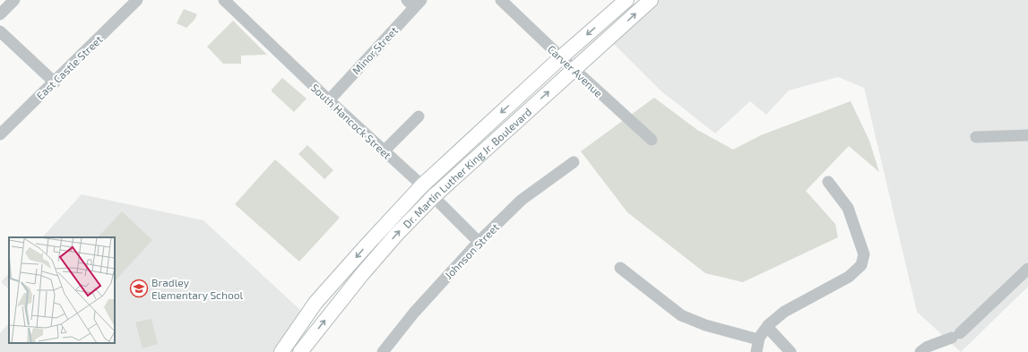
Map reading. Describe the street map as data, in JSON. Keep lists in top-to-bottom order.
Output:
{
  "streets": {
    "main road": ["Dr. Martin Luther King Jr. Boulevard"],
    "street": [
      "Minor Street",
      "East Castle Street",
      "Carver Avenue",
      "South Hancock Street",
      "Johnson Street"
    ]
  },
  "crossings": [
    ["Minor Street", "South Hancock Street"],
    ["Carver Avenue", "Dr. Martin Luther King Jr. Boulevard"],
    ["South Hancock Street", "Dr. Martin Luther King Jr. Boulevard"],
    ["South Hancock Street", "Johnson Street"]
  ],
  "places": {
    "school or university": ["Bradley Elementary School"]
  }
}
